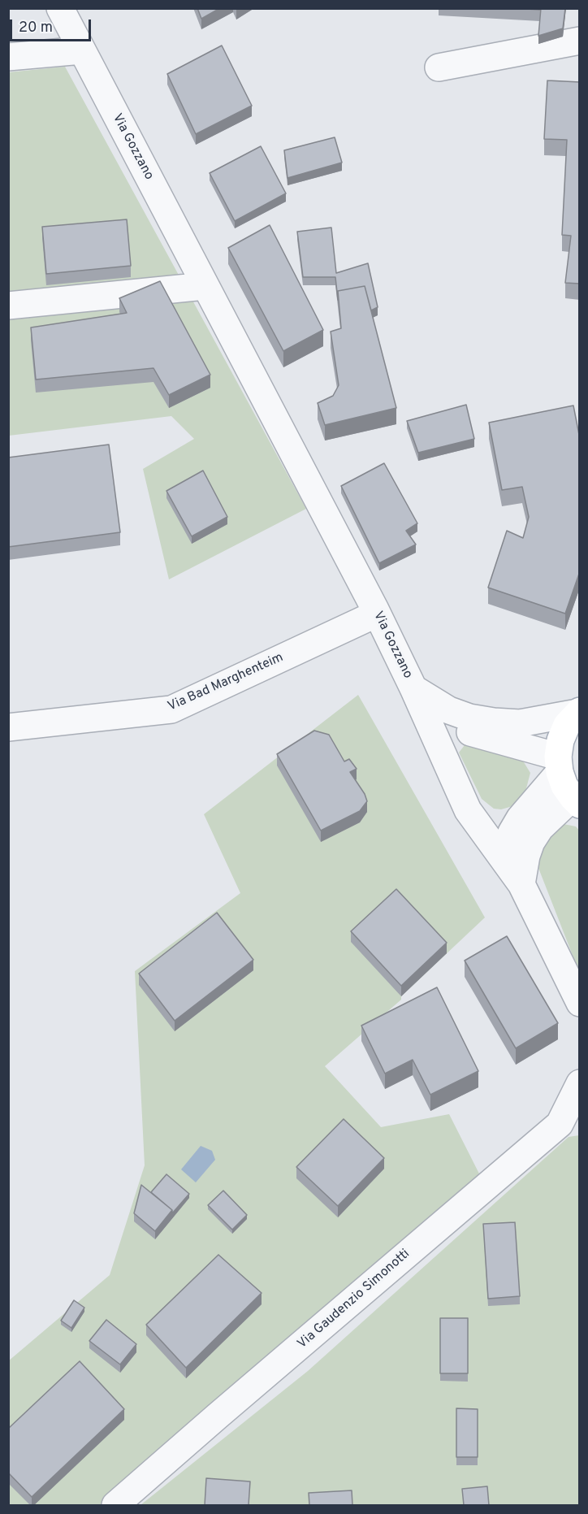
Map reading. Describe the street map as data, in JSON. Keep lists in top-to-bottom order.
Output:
{
  "streets": {
    "street": ["Via Gozzano", "Via Bad Marghenteim", "Via Gaudenzio Simonotti"]
  },
  "crossings": [
    ["Via Gozzano", "Via Bad Marghenteim"]
  ],
  "scale_bar": "20 m"
}
